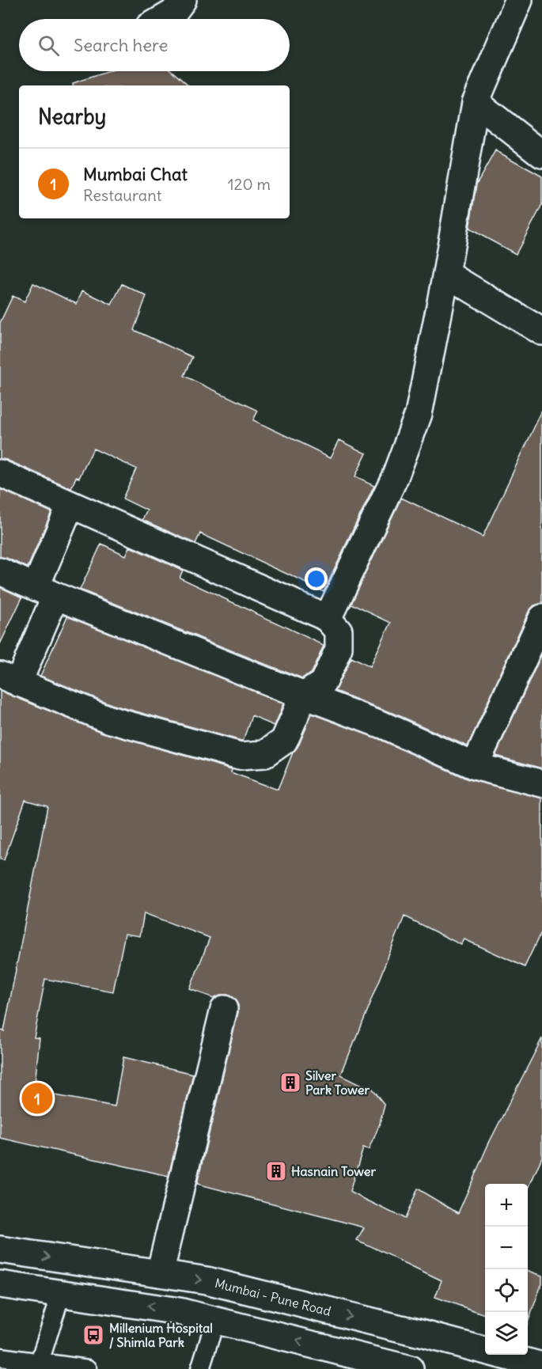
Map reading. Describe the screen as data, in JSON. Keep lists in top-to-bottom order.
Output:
{
  "streets": {
    "street": ["Mumbai - Pune Road"]
  },
  "places": {
    "building": ["Silver Park Tower", "Hasnain Tower"],
    "bus stop": ["Millenium Hospital / Shimla Park"]
  },
  "page": {
    "search": "Search here",
    "heading": "Nearby",
    "list": [
      {
        "mark": "1",
        "name": "Mumbai Chat",
        "note": "Restaurant",
        "value": "120 m"
      }
    ],
    "pins": "1",
    "map_buttons": ["+", "−"]
  }
}
